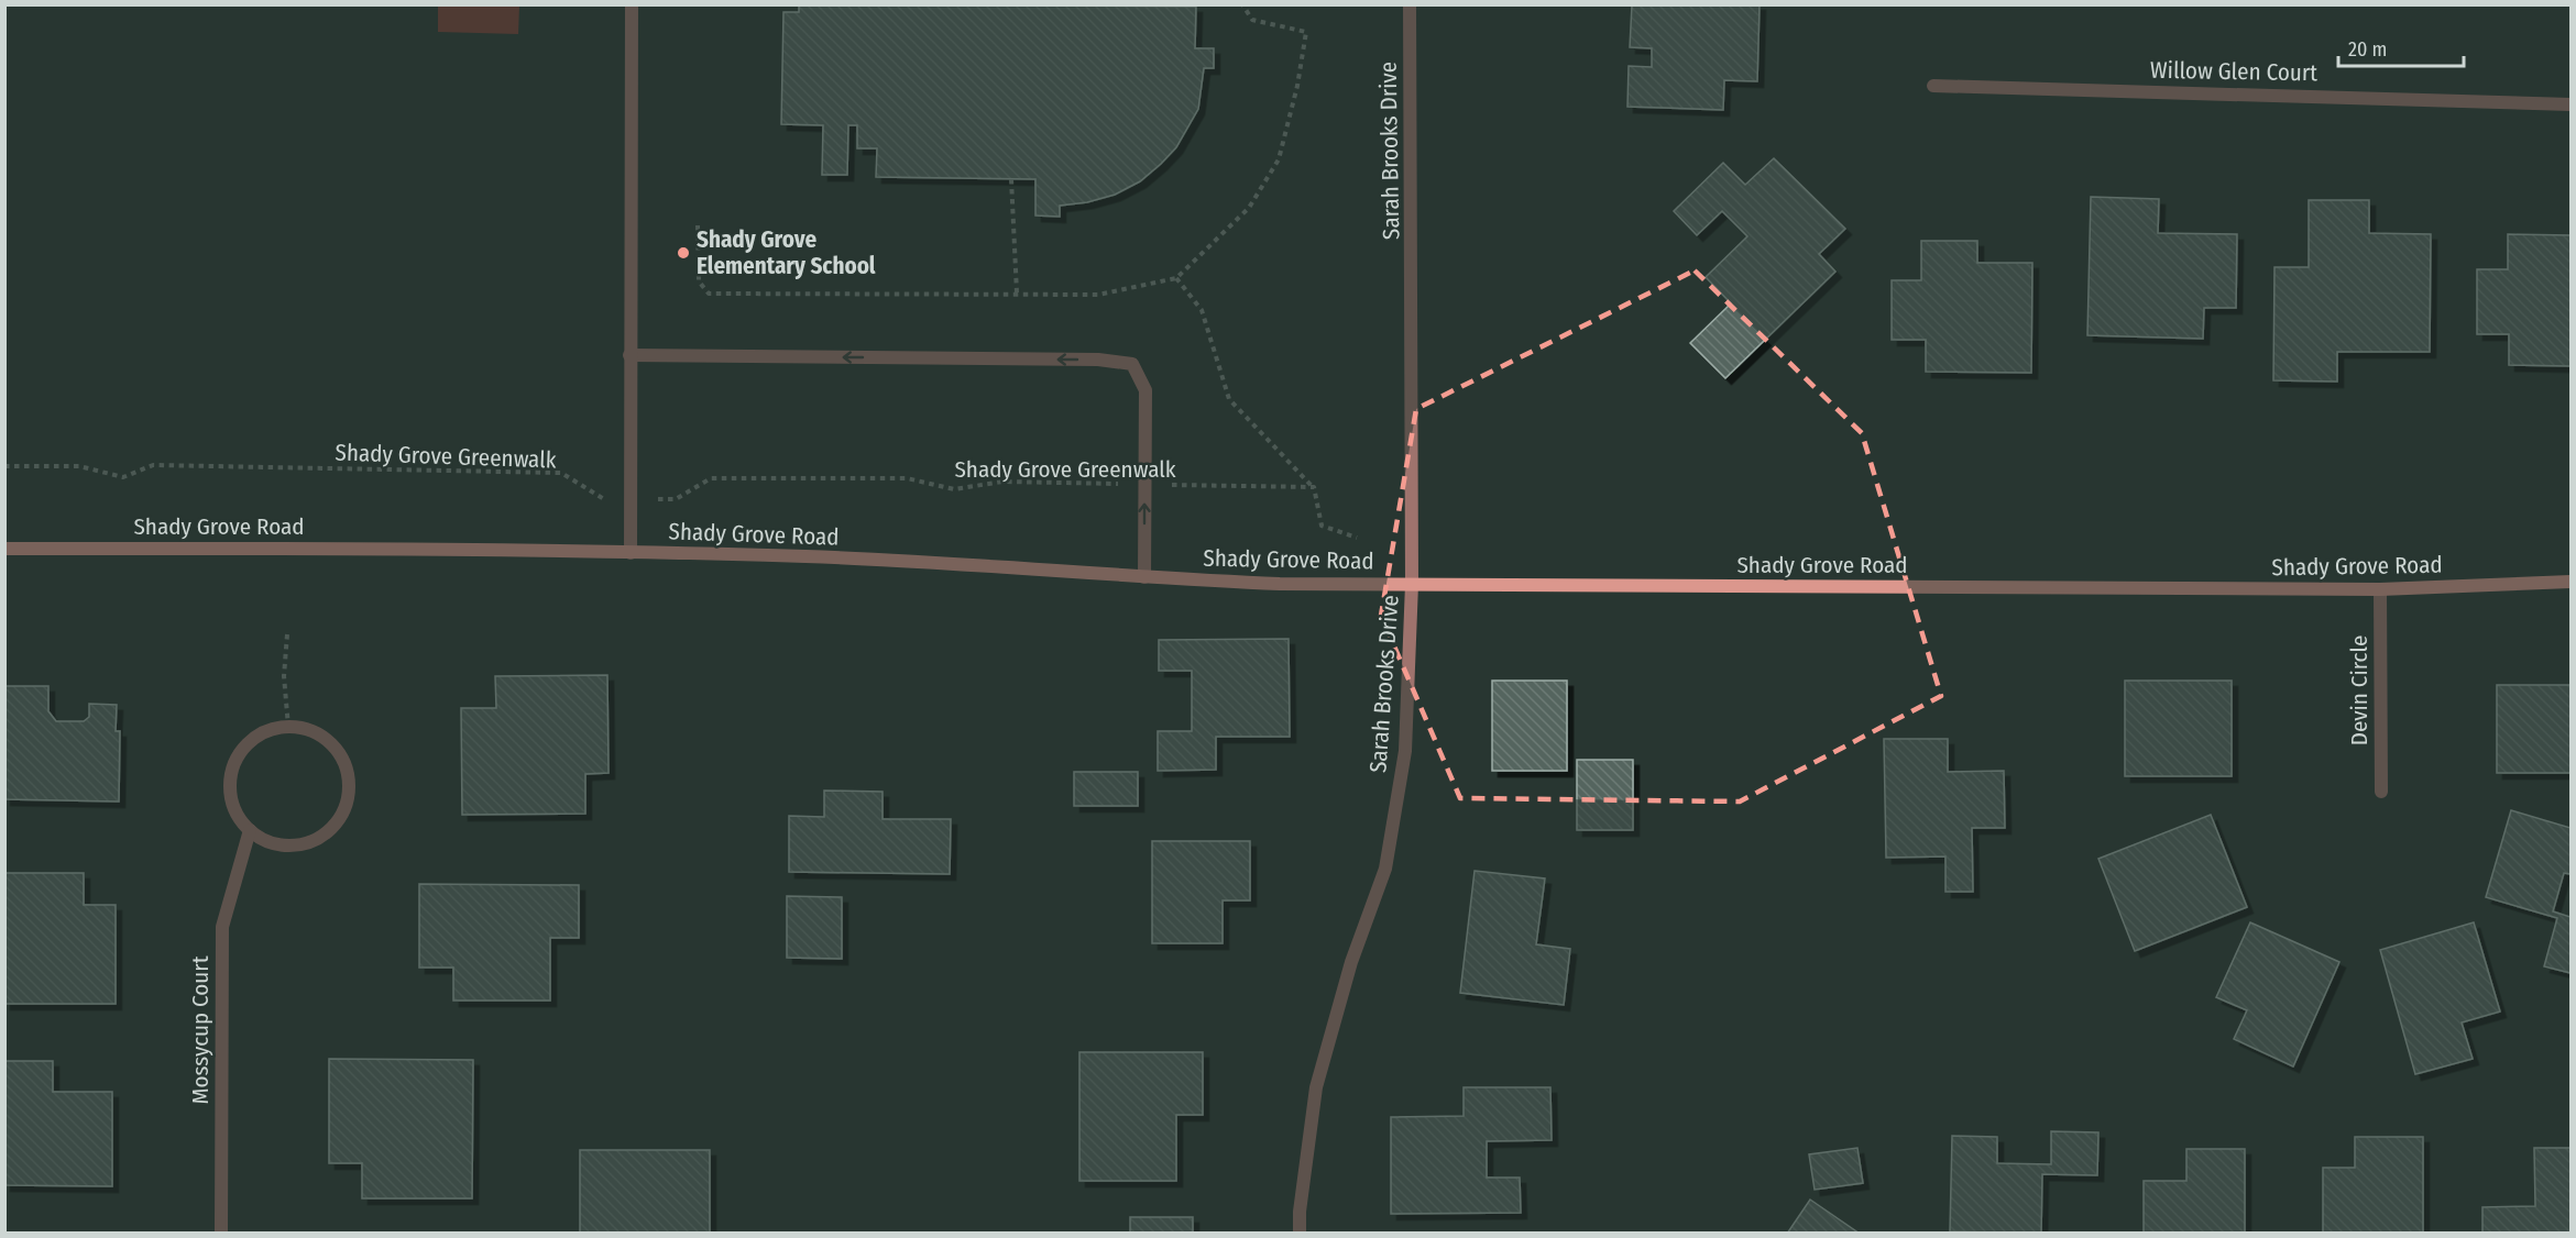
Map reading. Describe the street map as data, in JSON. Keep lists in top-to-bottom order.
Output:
{
  "streets": {
    "main road": ["Shady Grove Road"],
    "street": [
      "Willow Glen Court",
      "Sarah Brooks Drive",
      "Devin Circle",
      "Mossycup Court"
    ],
    "path": ["Shady Grove Greenwalk"]
  },
  "crossings": [
    ["Sarah Brooks Drive", "Shady Grove Road"],
    ["Shady Grove Road", "Devin Circle"]
  ],
  "places": ["Shady Grove Elementary School"],
  "scale_bar": "20 m"
}
